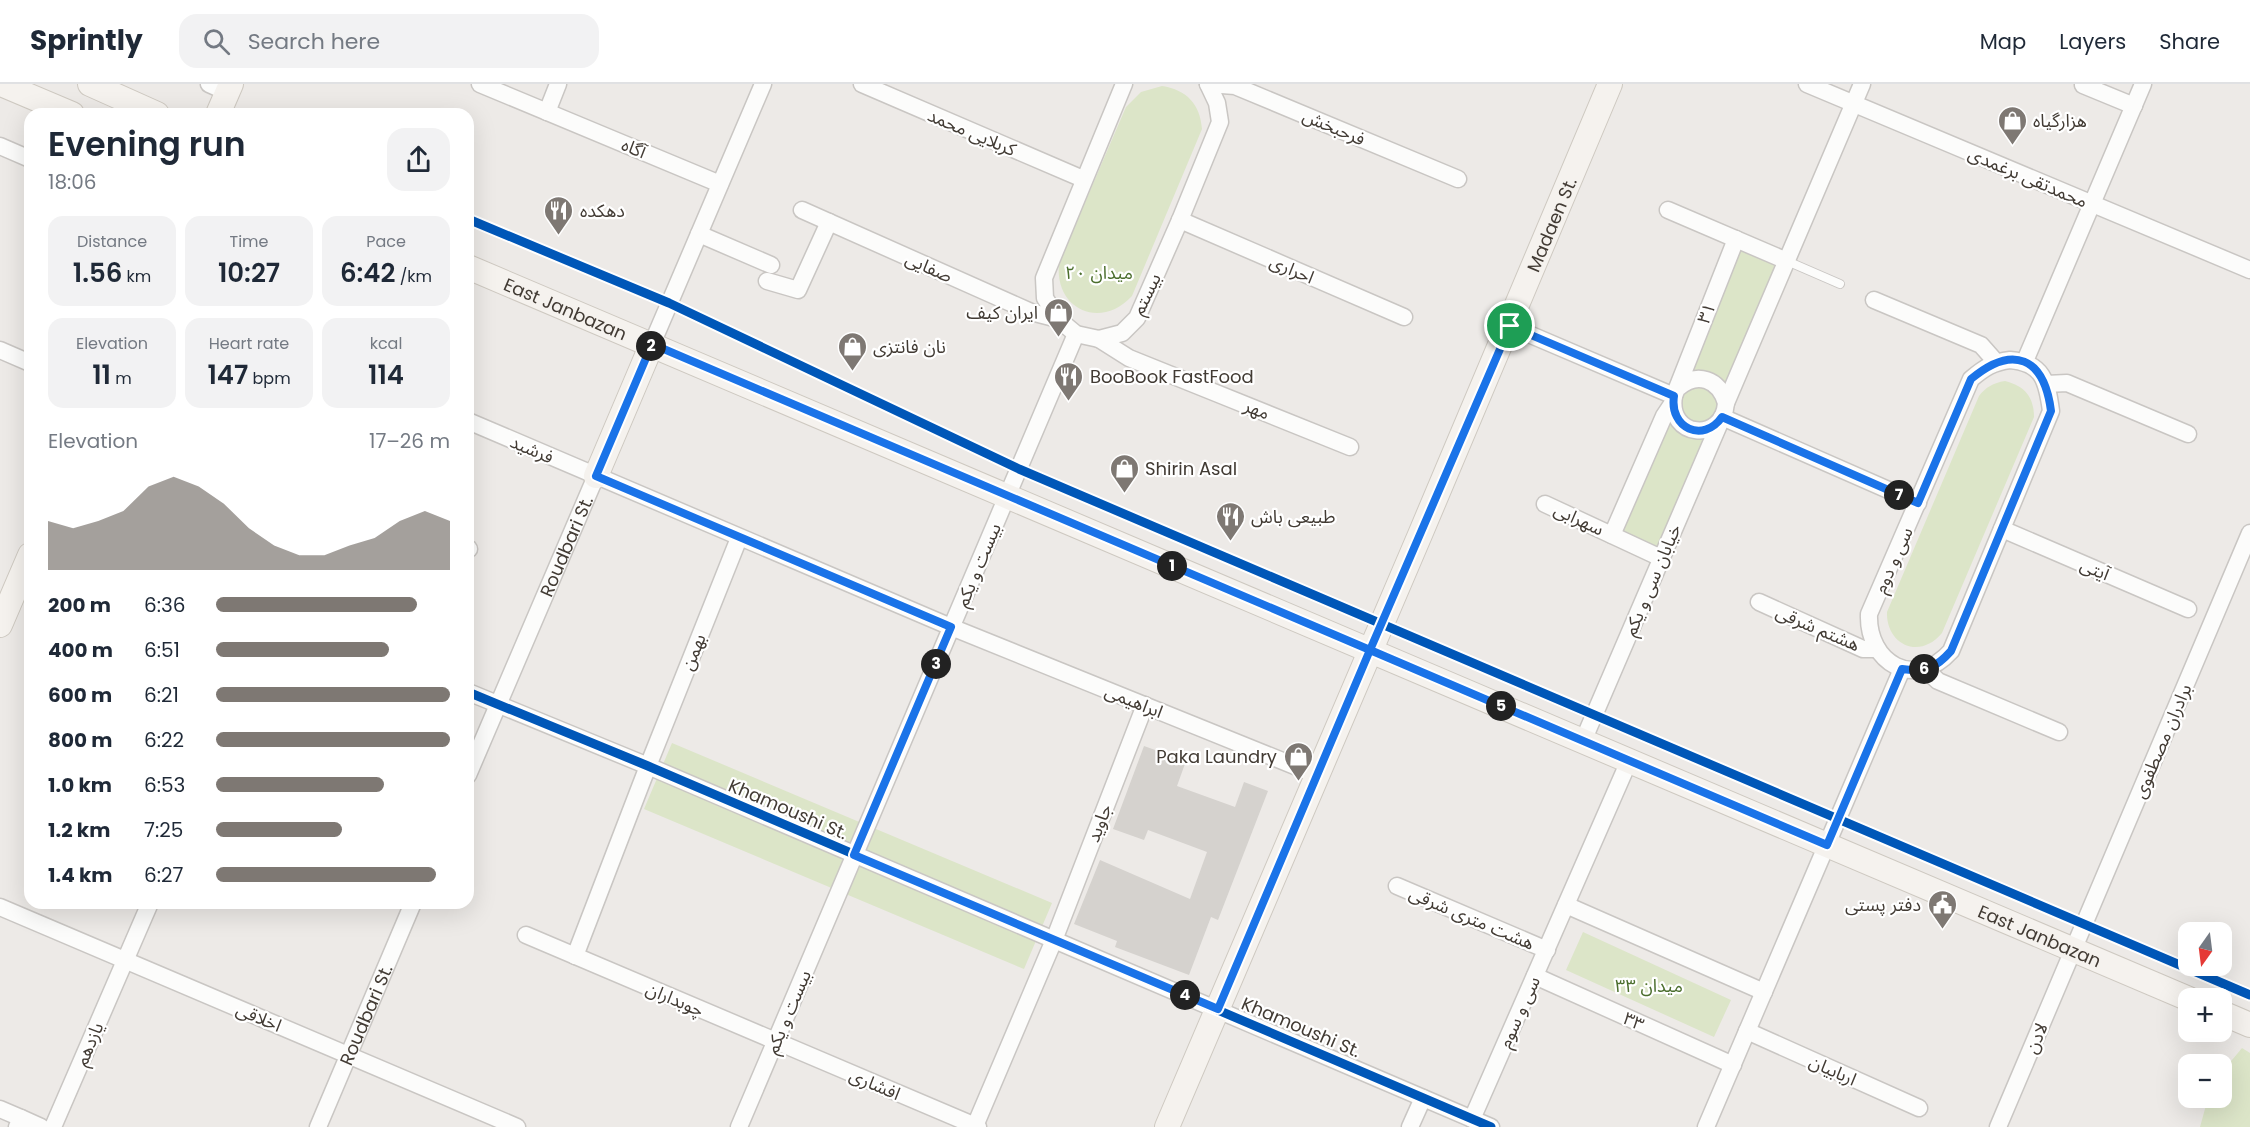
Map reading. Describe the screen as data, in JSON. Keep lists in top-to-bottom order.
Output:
{
  "streets": {
    "main road": ["Madaen St.", "East Janbazan", "Roudbari St."],
    "street": [
      "فرحبخش",
      "کربلایی محمد",
      "آگاه",
      "محمدتقی برغمدی",
      "صفایی",
      "احراری",
      "بیستم",
      "۳۱",
      "مهر",
      "فرشید",
      "سهرابی",
      "سی و دوم",
      "بیست و یکم",
      "آیتی",
      "خیابان سی و یکم",
      "هشتم شرقی",
      "بهمن",
      "ابراهیمی",
      "برادران مصطفوی",
      "Khamoushi St.",
      "جاوید",
      "هشت متری شرقی",
      "چوبداران",
      "سی و سوم",
      "اخلاقی",
      "۳۳",
      "لادن",
      "یازدهم",
      "اربابیان",
      "افشاری"
    ]
  },
  "crossings": [
    ["فرحبخش", "بیستم"],
    ["آگاه", "Roudbari St."],
    ["محمدتقی برغمدی", "خیابان سی و یکم"],
    ["Madaen St.", "East Janbazan"],
    ["Madaen St.", "ابراهیمی"],
    ["Madaen St.", "Khamoushi St."],
    ["احراری", "بیستم"],
    ["بیستم", "مهر"],
    ["East Janbazan", "Roudbari St."],
    ["East Janbazan", "بیست و یکم"],
    ["East Janbazan", "خیابان سی و یکم"],
    ["East Janbazan", "برادران مصطفوی"],
    ["East Janbazan", "سی و سوم"],
    ["East Janbazan", "لادن"],
    ["۳۱", "سهرابی"],
    ["۳۱", "خیابان سی و یکم"],
    ["فرشید", "Roudbari St."],
    ["فرشید", "بهمن"],
    ["فرشید", "ابراهیمی"],
    ["Roudbari St.", "Khamoushi St."],
    ["Roudbari St.", "اخلاقی"],
    ["سی و دوم", "هشتم شرقی"],
    ["بیست و یکم", "ابراهیمی"],
    ["بیست و یکم", "Khamoushi St."],
    ["بیست و یکم", "چوبداران"],
    ["بیست و یکم", "افشاری"],
    ["بهمن", "ابراهیمی"],
    ["بهمن", "Khamoushi St."],
    ["ابراهیمی", "جاوید"],
    ["برادران مصطفوی", "لادن"],
    ["Khamoushi St.", "جاوید"],
    ["Khamoushi St.", "سی و سوم"],
    ["Khamoushi St.", "افشاری"],
    ["جاوید", "افشاری"],
    ["هشت متری شرقی", "سی و سوم"],
    ["چوبداران", "افشاری"],
    ["سی و سوم", "۳۳"],
    ["اخلاقی", "یازدهم"]
  ],
  "parks": ["میدان ۲۰", "میدان ۳۳"],
  "places": {
    "shop": [
      "هزارگیاه",
      "ایران کیف",
      "نان فانتزی",
      "Shirin Asal",
      "Paka Laundry"
    ],
    "restaurant": ["دهکده", "BooBook FastFood", "طبیعی باش"],
    "public building": ["دفتر پستی"]
  },
  "north": "bottom",
  "page": {
    "header": "Sprintly",
    "search": "Search here",
    "nav": ["Map", "Layers", "Share"],
    "heading": ["Evening run", "18:06"],
    "stats": [
      ["Distance", "1.56 km"],
      ["Time", "10:27"],
      ["Pace", "6:42 /km"],
      ["Elevation", "11 m"],
      ["Heart rate", "147 bpm"],
      ["kcal", "114"]
    ],
    "pins": [
      "2",
      "7",
      "1",
      "3",
      "6",
      "5",
      "4"
    ],
    "chart": ["Elevation", "17–26 m"],
    "list": [
      {
        "name": "200 m",
        "note": "6:36"
      },
      {
        "name": "400 m",
        "note": "6:51"
      },
      {
        "name": "600 m",
        "note": "6:21"
      },
      {
        "name": "800 m",
        "note": "6:22"
      },
      {
        "name": "1.0 km",
        "note": "6:53"
      },
      {
        "name": "1.2 km",
        "note": "7:25"
      },
      {
        "name": "1.4 km",
        "note": "6:27"
      }
    ],
    "map_buttons": ["+", "−"]
  }
}
